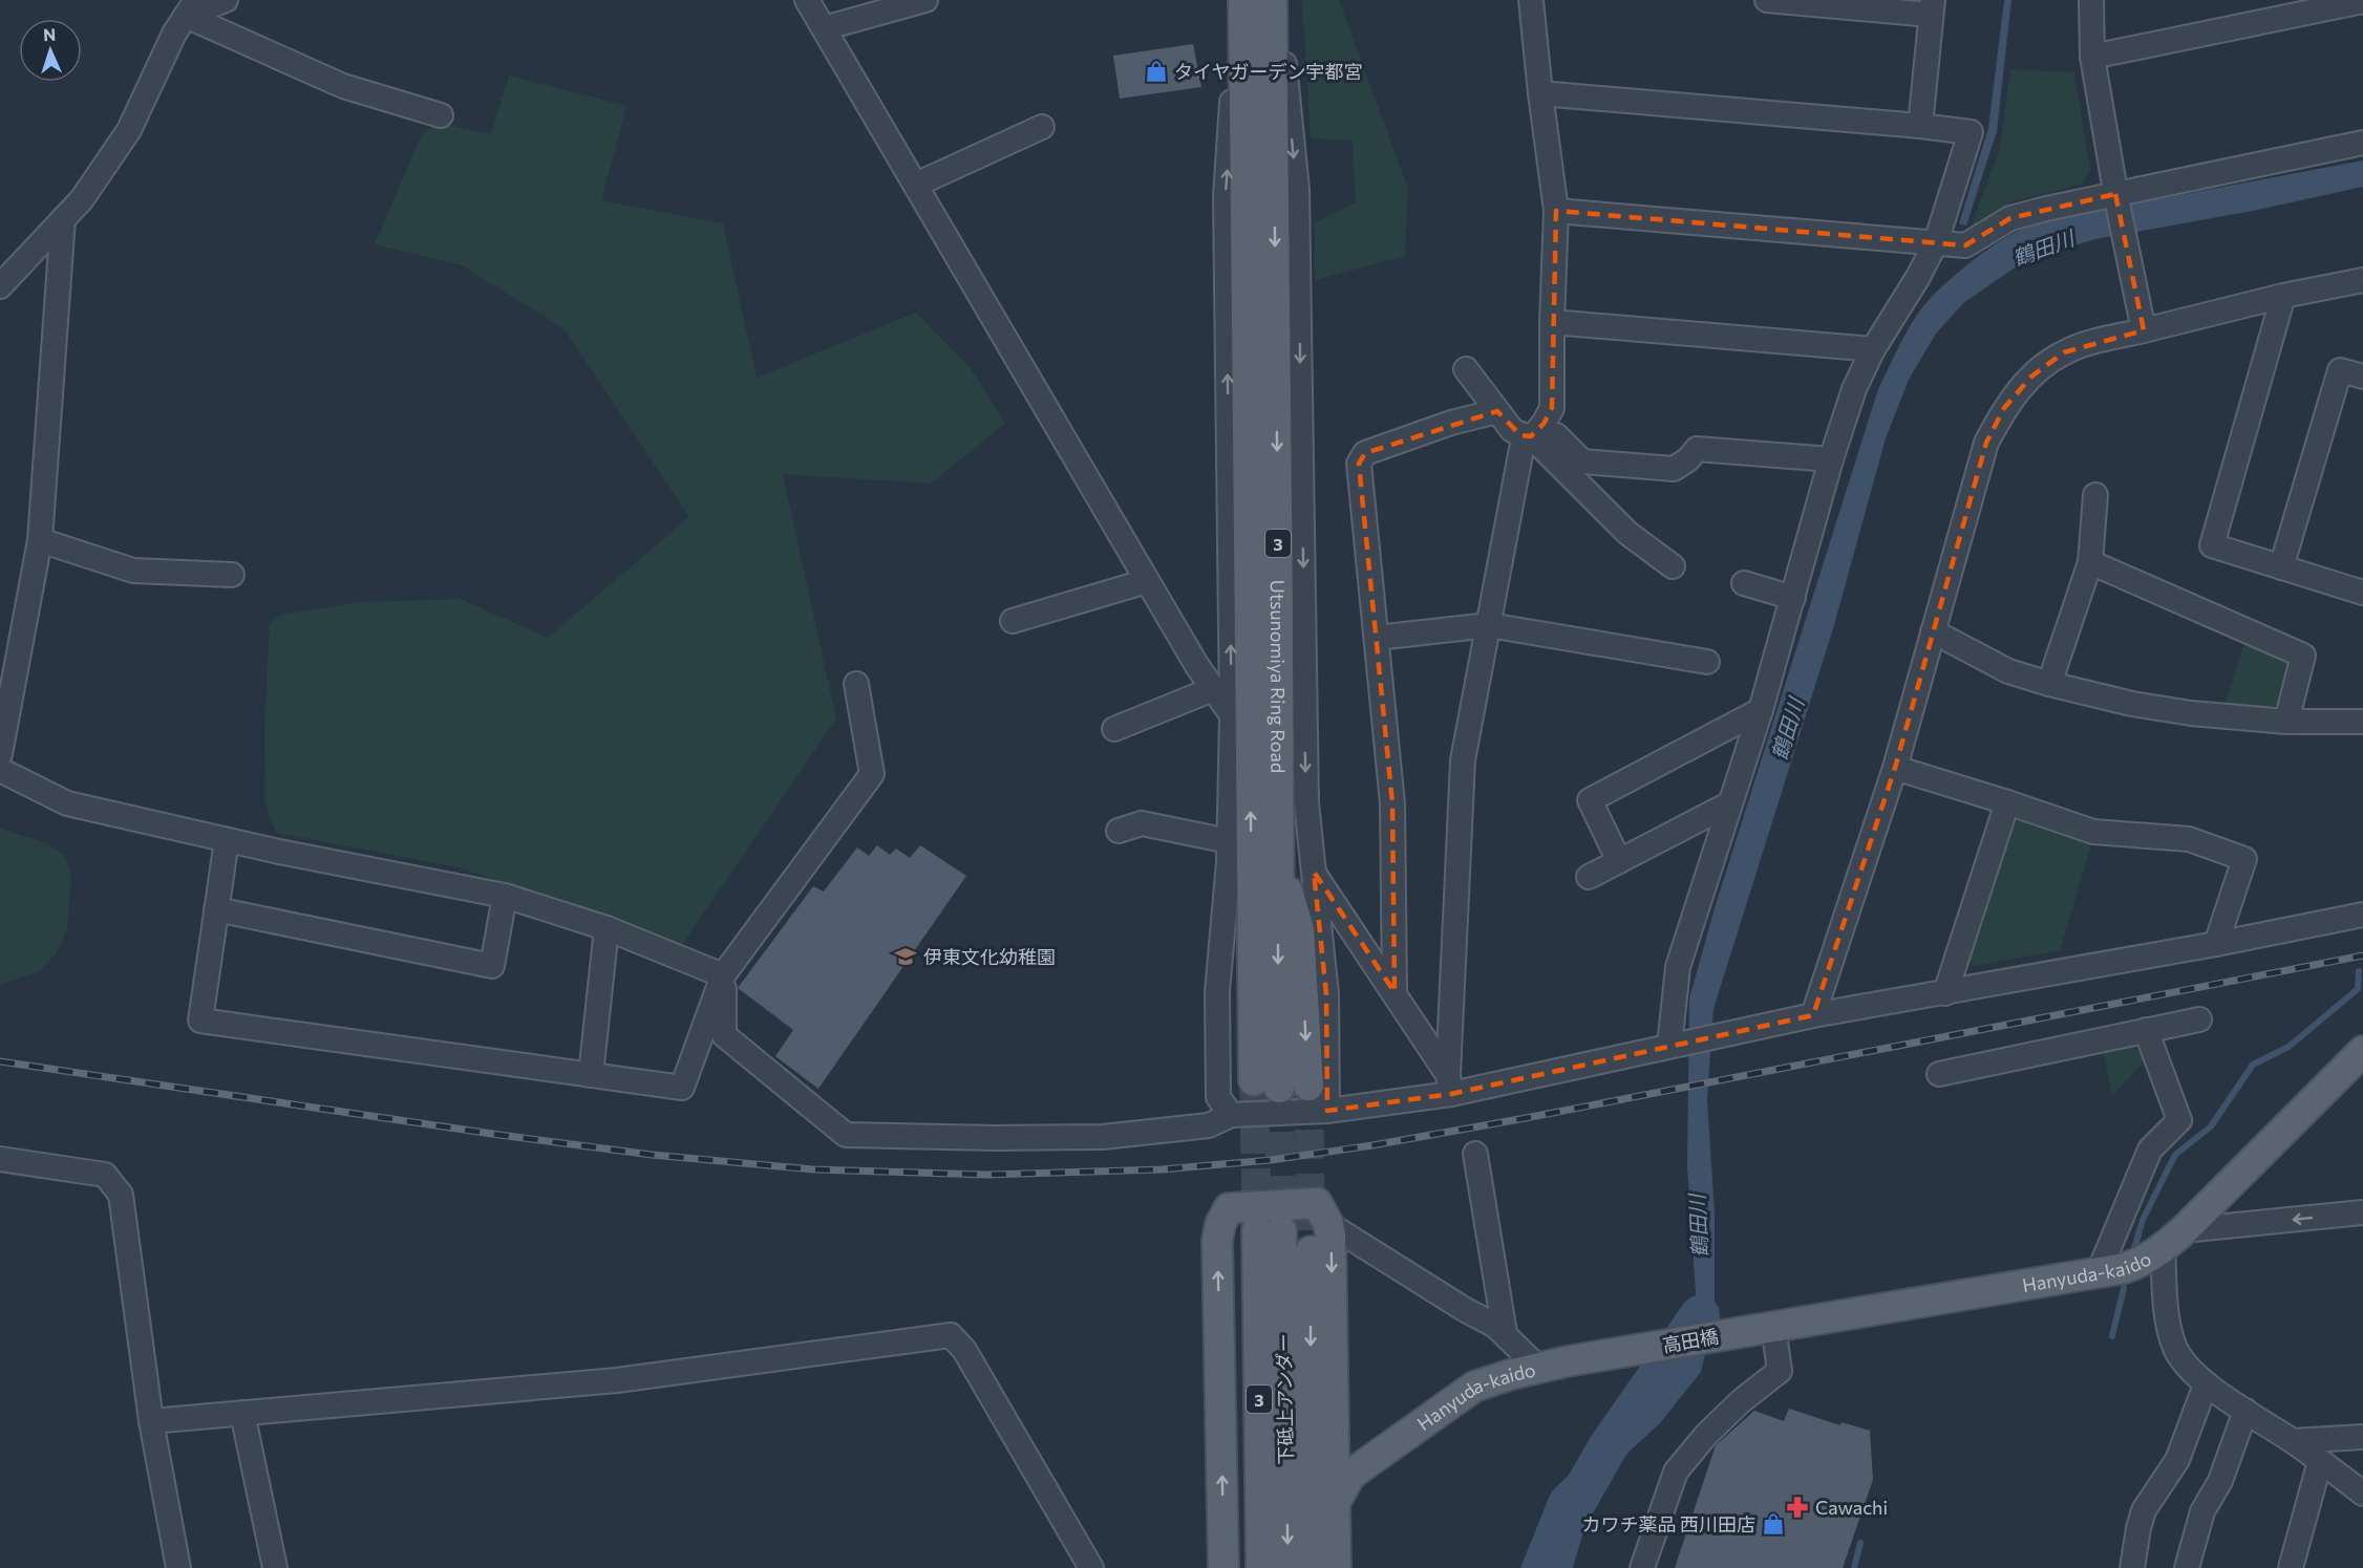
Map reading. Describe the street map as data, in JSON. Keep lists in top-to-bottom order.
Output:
{
  "streets": {
    "main road": [
      "3",
      "Utsunomiya Ring Road",
      "Hanyuda-kaido",
      "高田橋",
      "下砥上アンダー"
    ]
  },
  "crossings": [
    ["3", "Utsunomiya Ring Road"],
    ["3", "下砥上アンダー"],
    ["Hanyuda-kaido", "高田橋"]
  ],
  "water": ["鶴田川"],
  "places": {
    "shop": ["タイヤガーデン宇都宮", "カワチ薬品 西川田店"],
    "school or university": ["伊東文化幼稚園"],
    "pharmacy": ["Cawachi"]
  },
  "north": "top"
}
